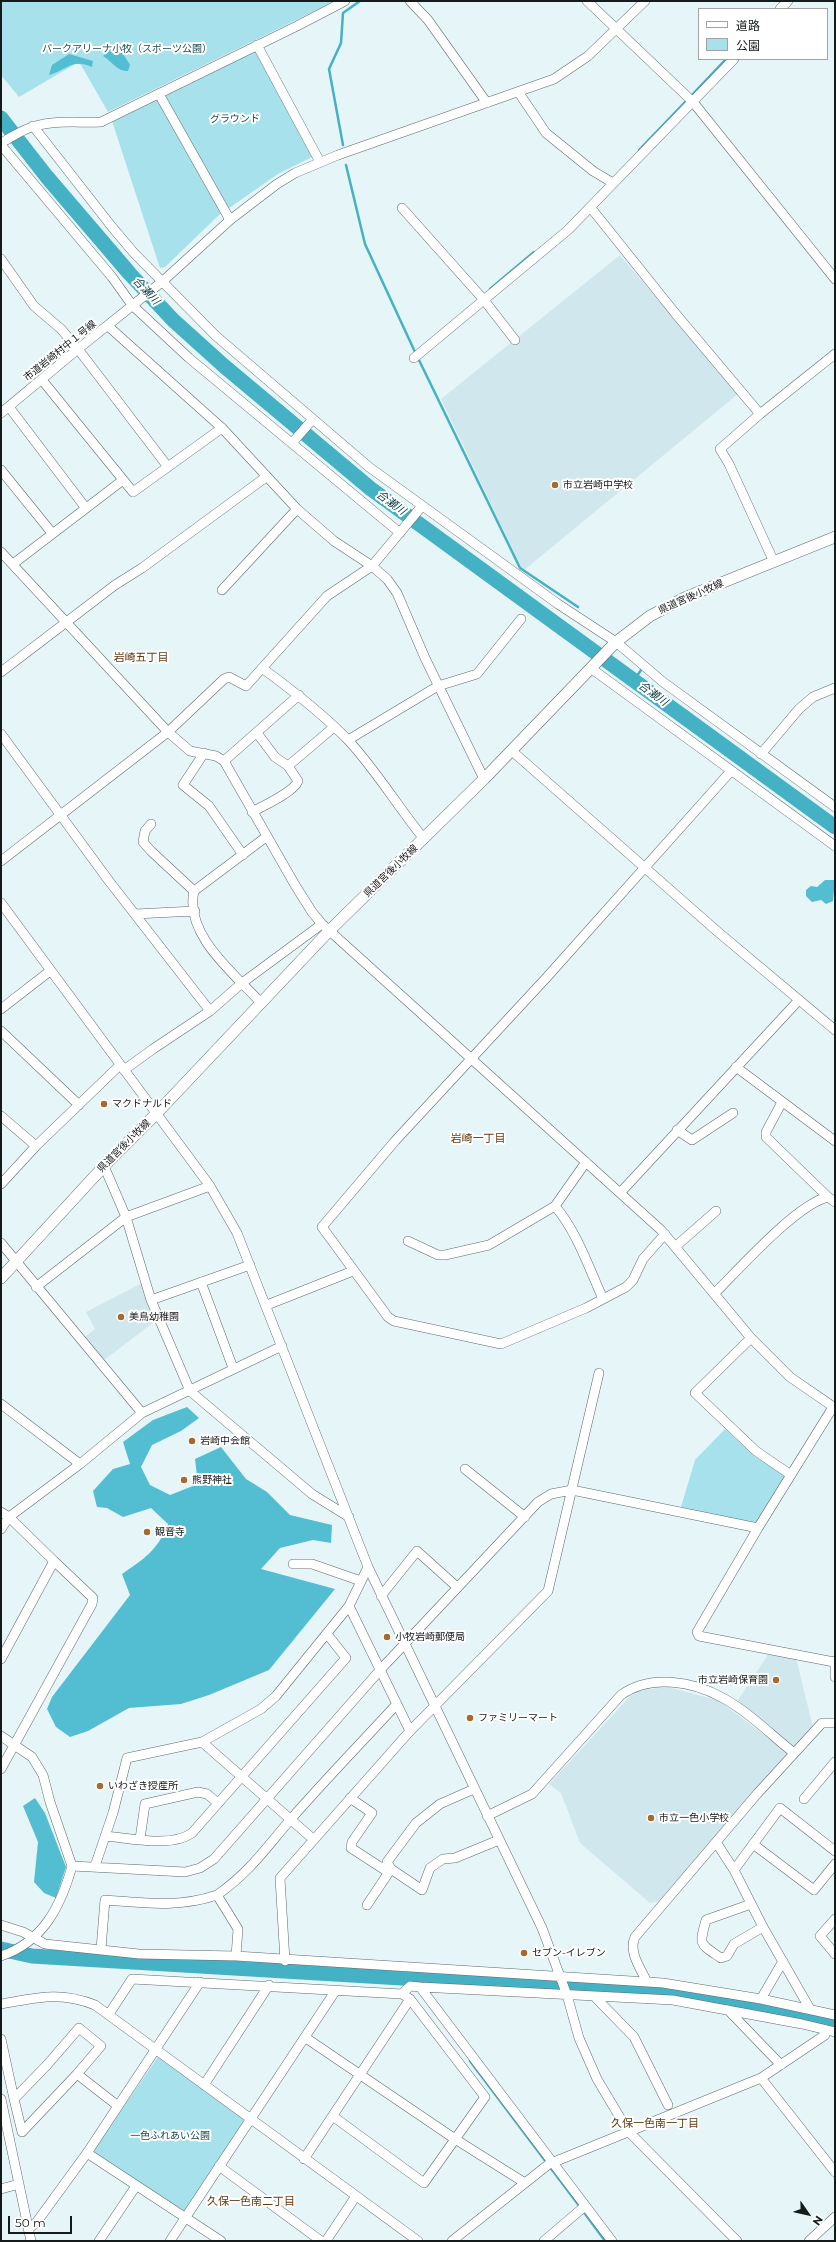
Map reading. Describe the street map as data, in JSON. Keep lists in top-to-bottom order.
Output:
{
  "streets": {
    "main road": ["県道宮後小牧線"],
    "street": ["市道岩崎村中１号線"]
  },
  "districts": [
    "岩崎五丁目",
    "岩崎一丁目",
    "久保一色南一丁目",
    "久保一色南二丁目"
  ],
  "water": ["合瀬川"],
  "parks": ["パークアリーナ小牧（スポーツ公園）", "グラウンド", "一色ふれあい公園"],
  "places": [
    "市立岩崎中学校",
    "マクドナルド",
    "美鳥幼稚園",
    "岩崎中会館",
    "熊野神社",
    "観音寺",
    "小牧岩崎郵便局",
    "市立岩崎保育園",
    "ファミリーマート",
    "いわざき授産所",
    "市立一色小学校",
    "セブン-イレブン"
  ],
  "legend": ["道路", "公園"],
  "scale_bar": "50 m",
  "north": "bottom right"
}
